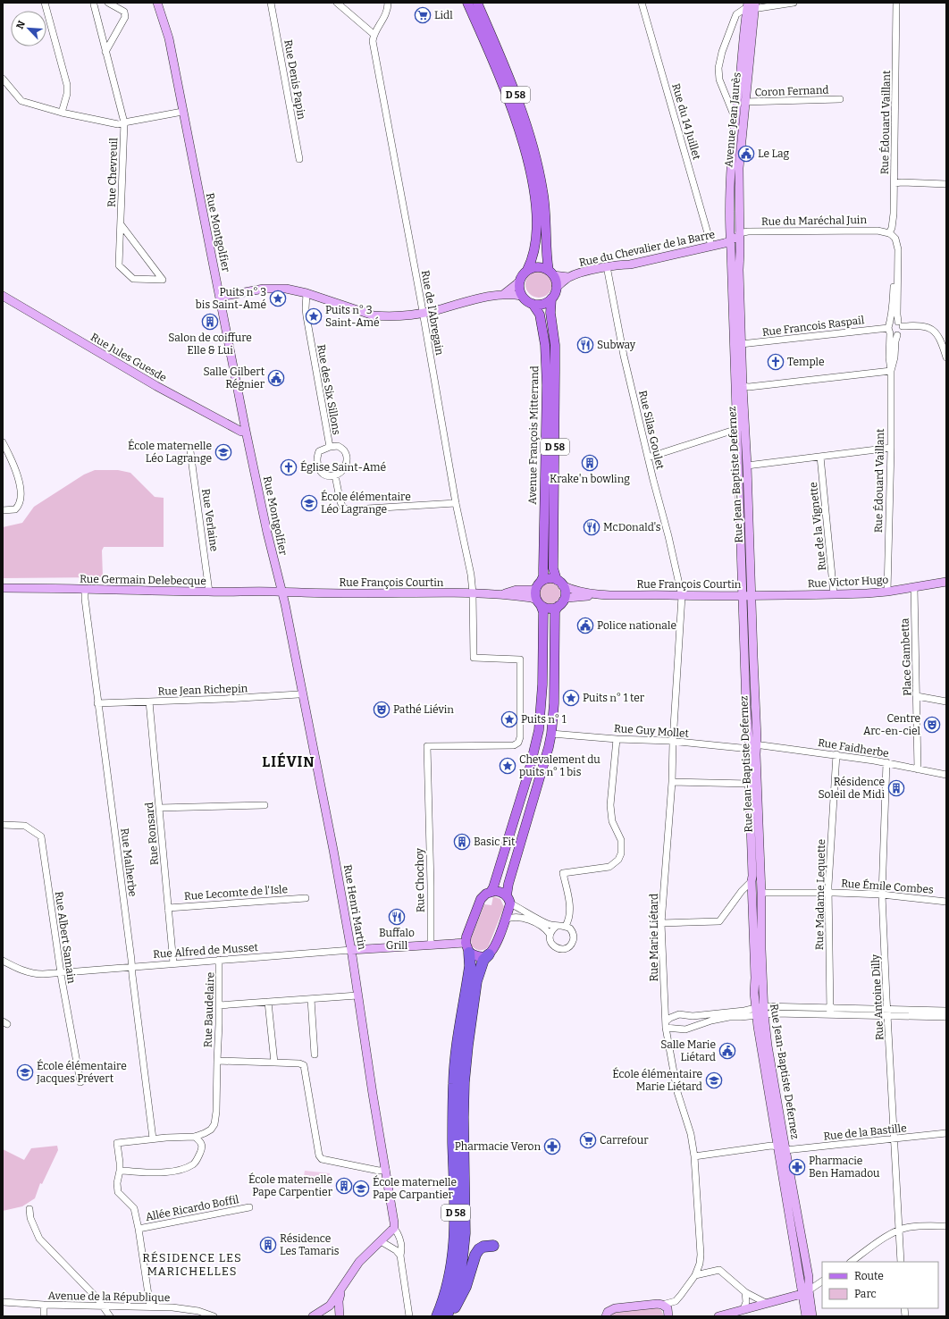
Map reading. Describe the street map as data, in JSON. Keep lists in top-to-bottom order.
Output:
{
  "streets": {
    "highway": ["D 58"],
    "main road": ["Avenue François Mitterrand"],
    "street": [
      "Rue Denis Papin",
      "Coron Fernand",
      "Avenue Jean Jaurès",
      "Rue du 14 Juillet",
      "Rue Édouard Vaillant",
      "Rue Chevreuil",
      "Rue du Maréchal Juin",
      "Rue Montgolfier",
      "Rue du Chevalier de la Barre",
      "Rue de l'Abregain",
      "Rue Francois Raspail",
      "Rue Jules Guesde",
      "Rue des Six Sillons",
      "Rue Silas Goulet",
      "Rue Jean-Baptiste Defernez",
      "Rue Verlaine",
      "Rue de la Vignette",
      "Rue Germain Delebecque",
      "Rue Victor Hugo",
      "Rue François Courtin",
      "Place Gambetta",
      "Rue Jean Richepin",
      "Rue Guy Mollet",
      "Rue Faidherbe",
      "Rue Ronsard",
      "Rue Malherbe",
      "Rue Chochoy",
      "Rue Émile Combes",
      "Rue Lecomte de l'Isle",
      "Rue Madame Lequette",
      "Rue Henri Martin",
      "Rue Albert Samain",
      "Rue Marie Liétard",
      "Rue Alfred de Musset",
      "Rue Antoine Dilly",
      "Rue Baudelaire",
      "Rue de la Bastille",
      "Allée Ricardo Boffil",
      "Avenue de la République"
    ]
  },
  "crossings": [
    ["Coron Fernand", "Avenue Jean Jaurès"],
    ["D 58", "Avenue François Mitterrand"],
    ["Avenue Jean Jaurès", "Rue du Maréchal Juin"],
    ["Avenue Jean Jaurès", "Rue du Chevalier de la Barre"],
    ["Avenue Jean Jaurès", "Rue Jean-Baptiste Defernez"],
    ["Rue du 14 Juillet", "Rue du Chevalier de la Barre"],
    ["Rue Édouard Vaillant", "Rue du Maréchal Juin"],
    ["Rue Édouard Vaillant", "Rue Francois Raspail"],
    ["Rue Édouard Vaillant", "Rue Victor Hugo"],
    ["Rue du Maréchal Juin", "Rue Jean-Baptiste Defernez"],
    ["Rue Montgolfier", "Rue Jules Guesde"],
    ["Rue Montgolfier", "Rue Germain Delebecque"],
    ["Rue Montgolfier", "Rue François Courtin"],
    ["Rue Montgolfier", "Rue Henri Martin"],
    ["Rue du Chevalier de la Barre", "Rue Silas Goulet"],
    ["Rue du Chevalier de la Barre", "Rue Jean-Baptiste Defernez"],
    ["Rue de l'Abregain", "Rue François Courtin"],
    ["Rue de l'Abregain", "Rue Chochoy"],
    ["Rue Francois Raspail", "Rue Jean-Baptiste Defernez"],
    ["Rue Silas Goulet", "Rue François Courtin"],
    ["Rue Silas Goulet", "Rue Marie Liétard"],
    ["Rue Jean-Baptiste Defernez", "Rue Victor Hugo"],
    ["Rue Jean-Baptiste Defernez", "Rue François Courtin"],
    ["Rue Jean-Baptiste Defernez", "Rue Guy Mollet"],
    ["Rue Jean-Baptiste Defernez", "Rue Faidherbe"],
    ["Rue Jean-Baptiste Defernez", "Rue Émile Combes"],
    ["Rue Jean-Baptiste Defernez", "Rue de la Bastille"],
    ["Rue Verlaine", "Rue Germain Delebecque"],
    ["Rue de la Vignette", "Rue Victor Hugo"],
    ["Rue Germain Delebecque", "Rue François Courtin"],
    ["Rue Germain Delebecque", "Rue Malherbe"],
    ["Rue Germain Delebecque", "Rue Henri Martin"],
    ["Rue Victor Hugo", "Rue François Courtin"],
    ["Rue Victor Hugo", "Place Gambetta"],
    ["Rue François Courtin", "Rue Chochoy"],
    ["Rue François Courtin", "Rue Henri Martin"],
    ["Rue François Courtin", "Rue Marie Liétard"],
    ["Place Gambetta", "Rue Faidherbe"],
    ["Rue Jean Richepin", "Rue Ronsard"],
    ["Rue Jean Richepin", "Rue Malherbe"],
    ["Rue Jean Richepin", "Rue Henri Martin"],
    ["Rue Guy Mollet", "Rue Faidherbe"],
    ["Rue Guy Mollet", "Rue Marie Liétard"],
    ["Rue Faidherbe", "Rue Madame Lequette"],
    ["Rue Faidherbe", "Rue Antoine Dilly"],
    ["Rue Ronsard", "Rue Lecomte de l'Isle"],
    ["Rue Ronsard", "Rue Alfred de Musset"],
    ["Rue Malherbe", "Rue Alfred de Musset"],
    ["Rue Émile Combes", "Rue Madame Lequette"],
    ["Rue Émile Combes", "Rue Antoine Dilly"],
    ["Rue Henri Martin", "Rue Alfred de Musset"],
    ["Rue Albert Samain", "Rue Alfred de Musset"],
    ["Rue Marie Liétard", "Rue de la Bastille"],
    ["Rue Alfred de Musset", "Rue Baudelaire"],
    ["Rue Antoine Dilly", "Rue de la Bastille"]
  ],
  "districts": ["LIÉVIN", "RÉSIDENCE LES MARICHELLES"],
  "places": {
    "supermarket": ["Lidl", "Carrefour"],
    "public building": [
      "Le Lag",
      "Salle Gilbert Régnier",
      "Police nationale",
      "Salle Marie Liétard"
    ],
    "place": [
      "Puits n° 3 bis Saint-Amé",
      "Puits n° 3 Saint-Amé",
      "Puits n° 1 ter",
      "Puits n° 1",
      "Chevalement du puits n° 1 bis"
    ],
    "building": [
      "Salon de coiffure Elle & Lui",
      "Krake'n bowling",
      "Résidence Soleil de Midi",
      "Basic Fit",
      "École maternelle Pape Carpentier",
      "Résidence Les Tamaris"
    ],
    "restaurant": ["Subway", "McDonald's", "Buffalo Grill"],
    "church": ["Temple", "Église Saint-Amé"],
    "school or university": [
      "École maternelle Léo Lagrange",
      "École élémentaire Léo Lagrange",
      "École élémentaire Jacques Prévert",
      "École élémentaire Marie Liétard",
      "École maternelle Pape Carpantier"
    ],
    "theatre": ["Pathé Liévin", "Centre Arc-en-ciel"],
    "pharmacy": ["Pharmacie Veron", "Pharmacie Ben Hamadou"]
  },
  "legend": ["Route", "Parc"],
  "north": "top left"
}
